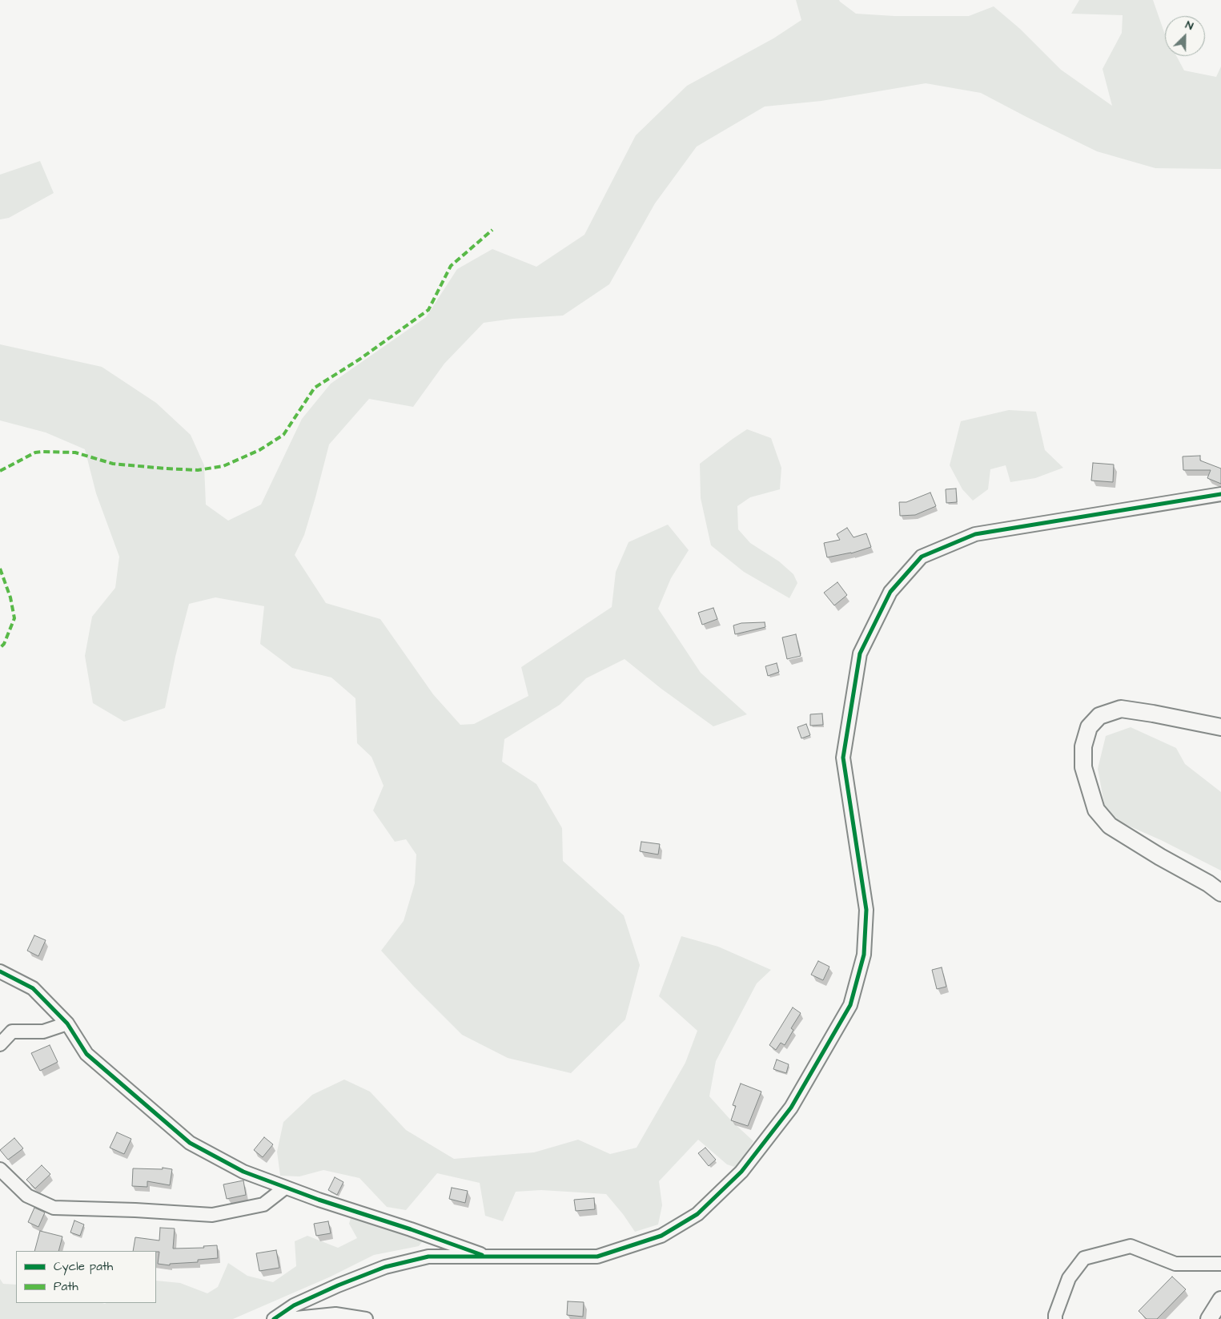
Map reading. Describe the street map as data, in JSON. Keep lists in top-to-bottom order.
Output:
{
  "legend": ["Cycle path", "Path"],
  "north": "top right"
}
